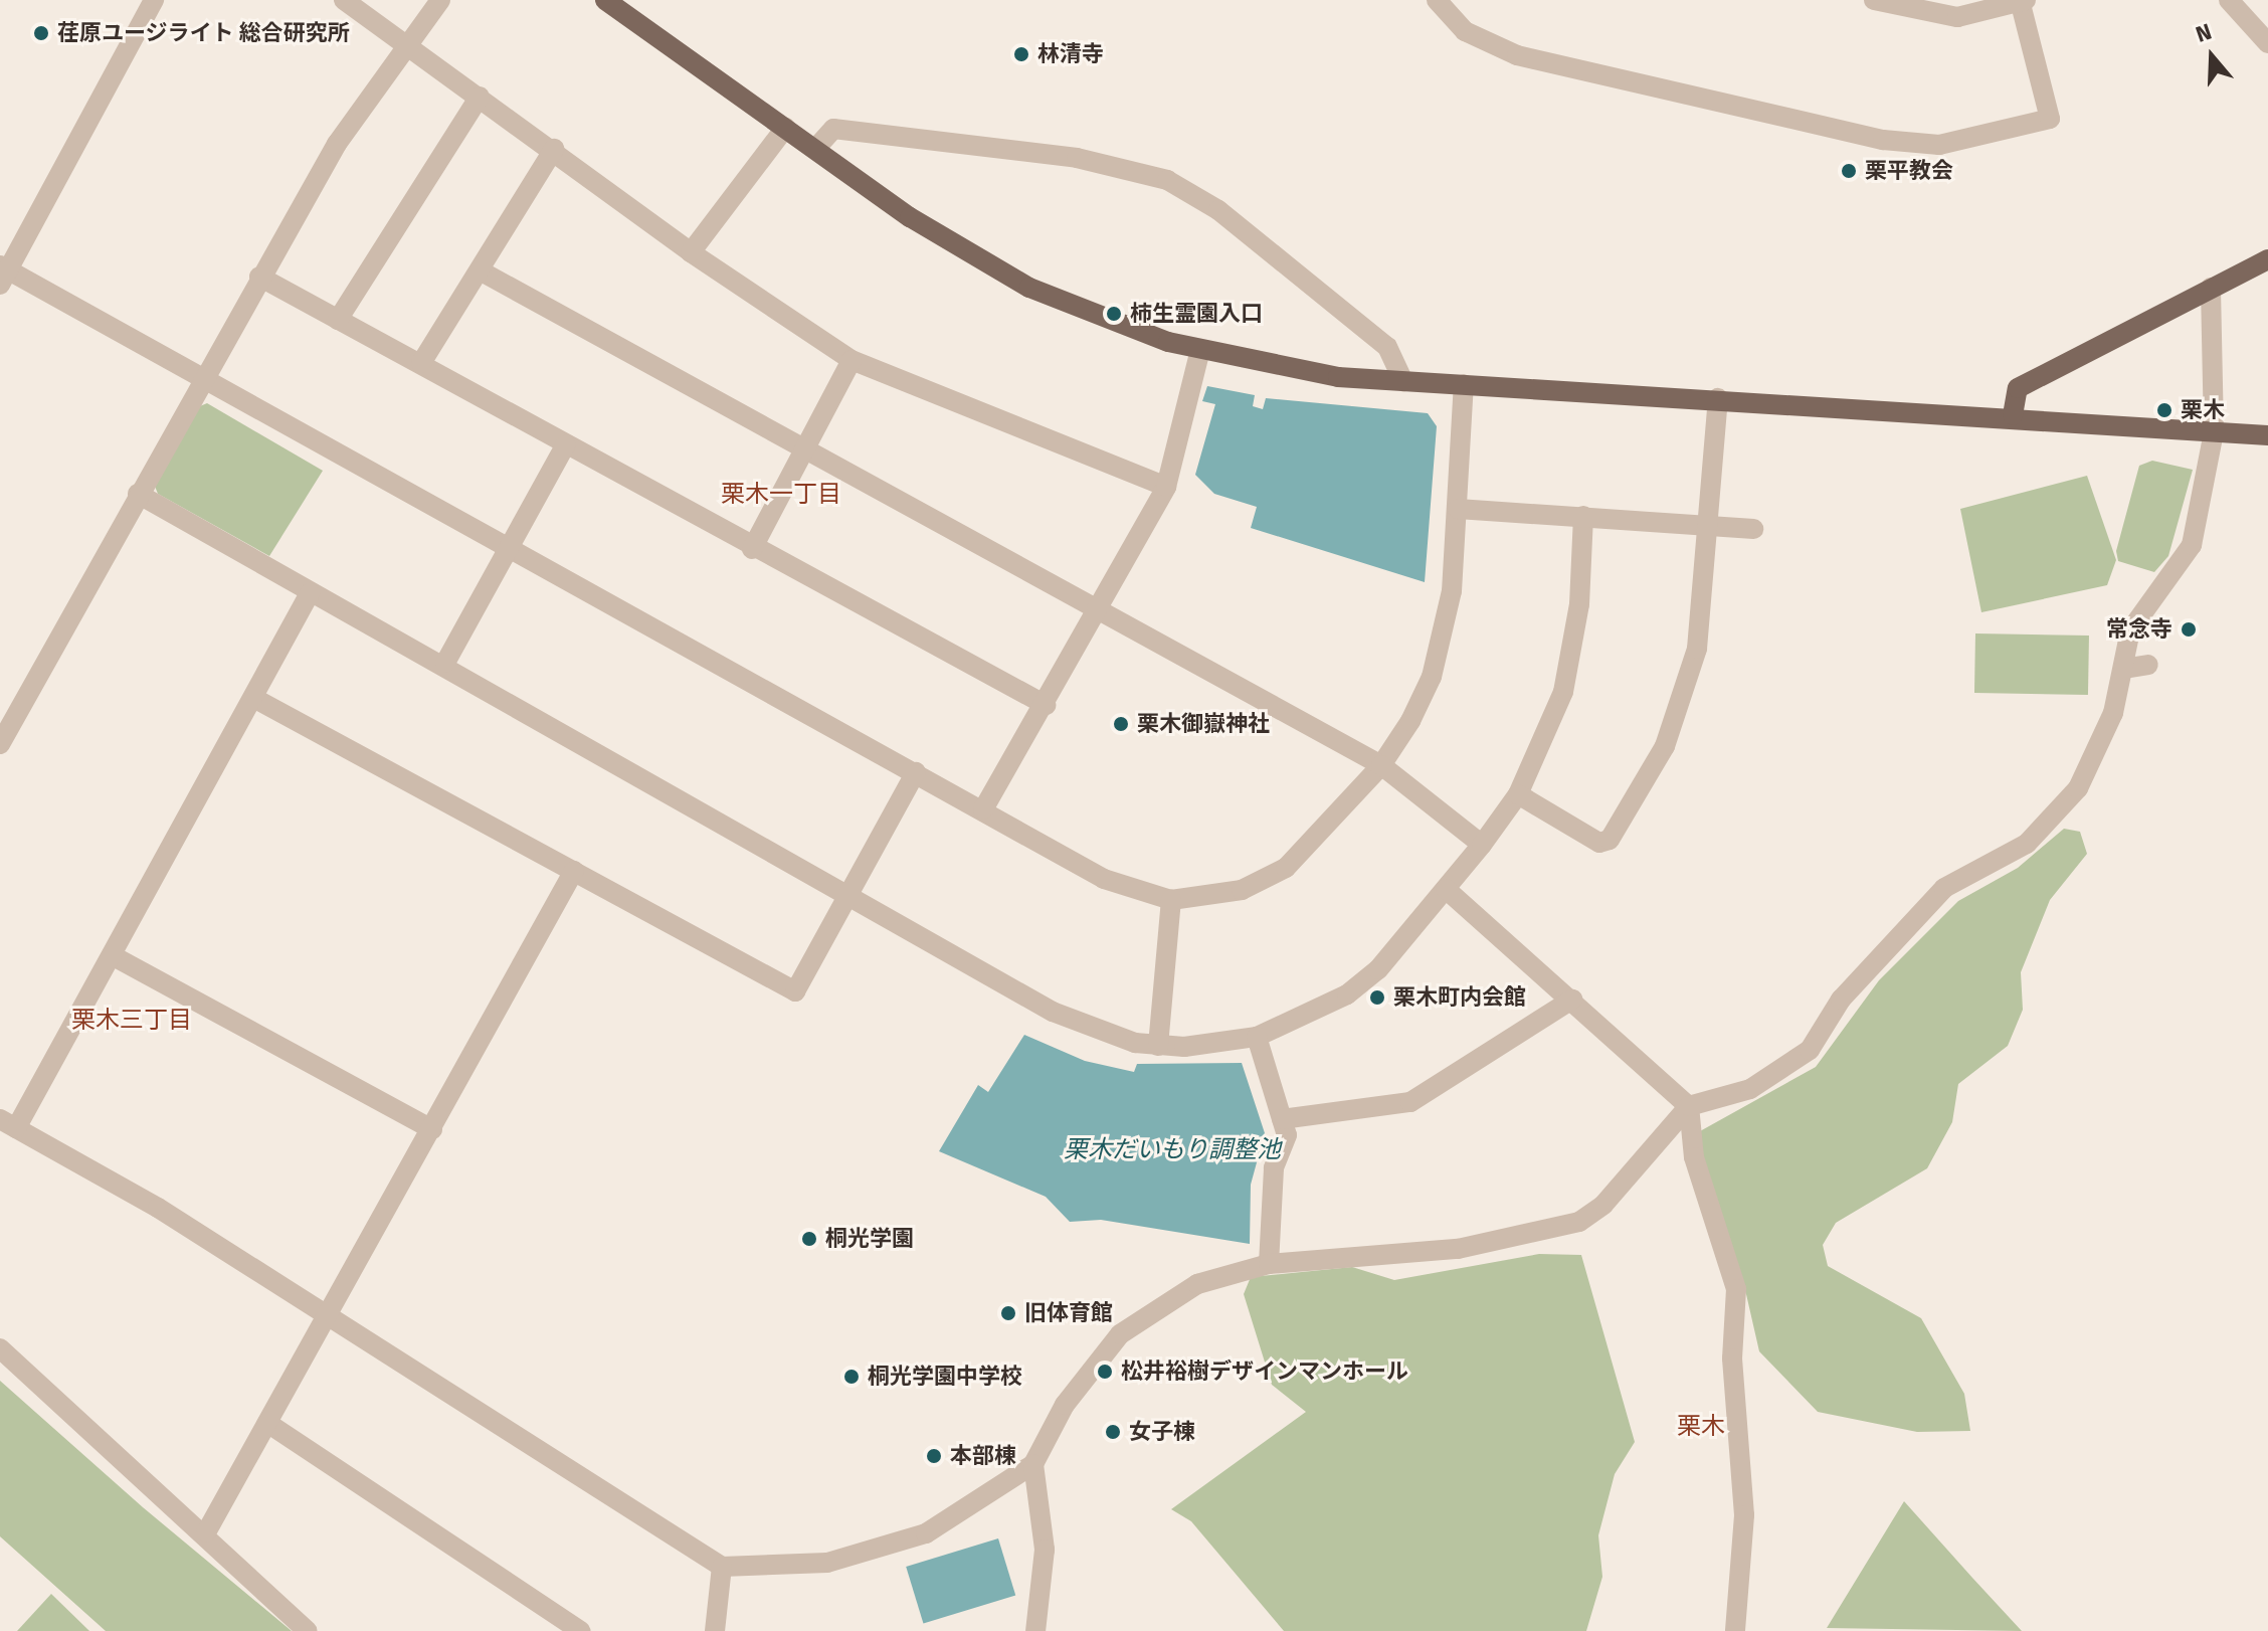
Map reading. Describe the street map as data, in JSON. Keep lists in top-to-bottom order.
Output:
{
  "districts": ["栗木一丁目", "栗木三丁目", "栗木"],
  "water": ["栗木だいもり調整池"],
  "places": [
    "荏原ユージライト 総合研究所",
    "林清寺",
    "栗平教会",
    "柿生霊園入口",
    "栗木",
    "常念寺",
    "栗木御嶽神社",
    "栗木町内会館",
    "桐光学園",
    "旧体育館",
    "松井裕樹デザインマンホール",
    "桐光学園中学校",
    "女子棟",
    "本部棟"
  ],
  "north": "top"
}
